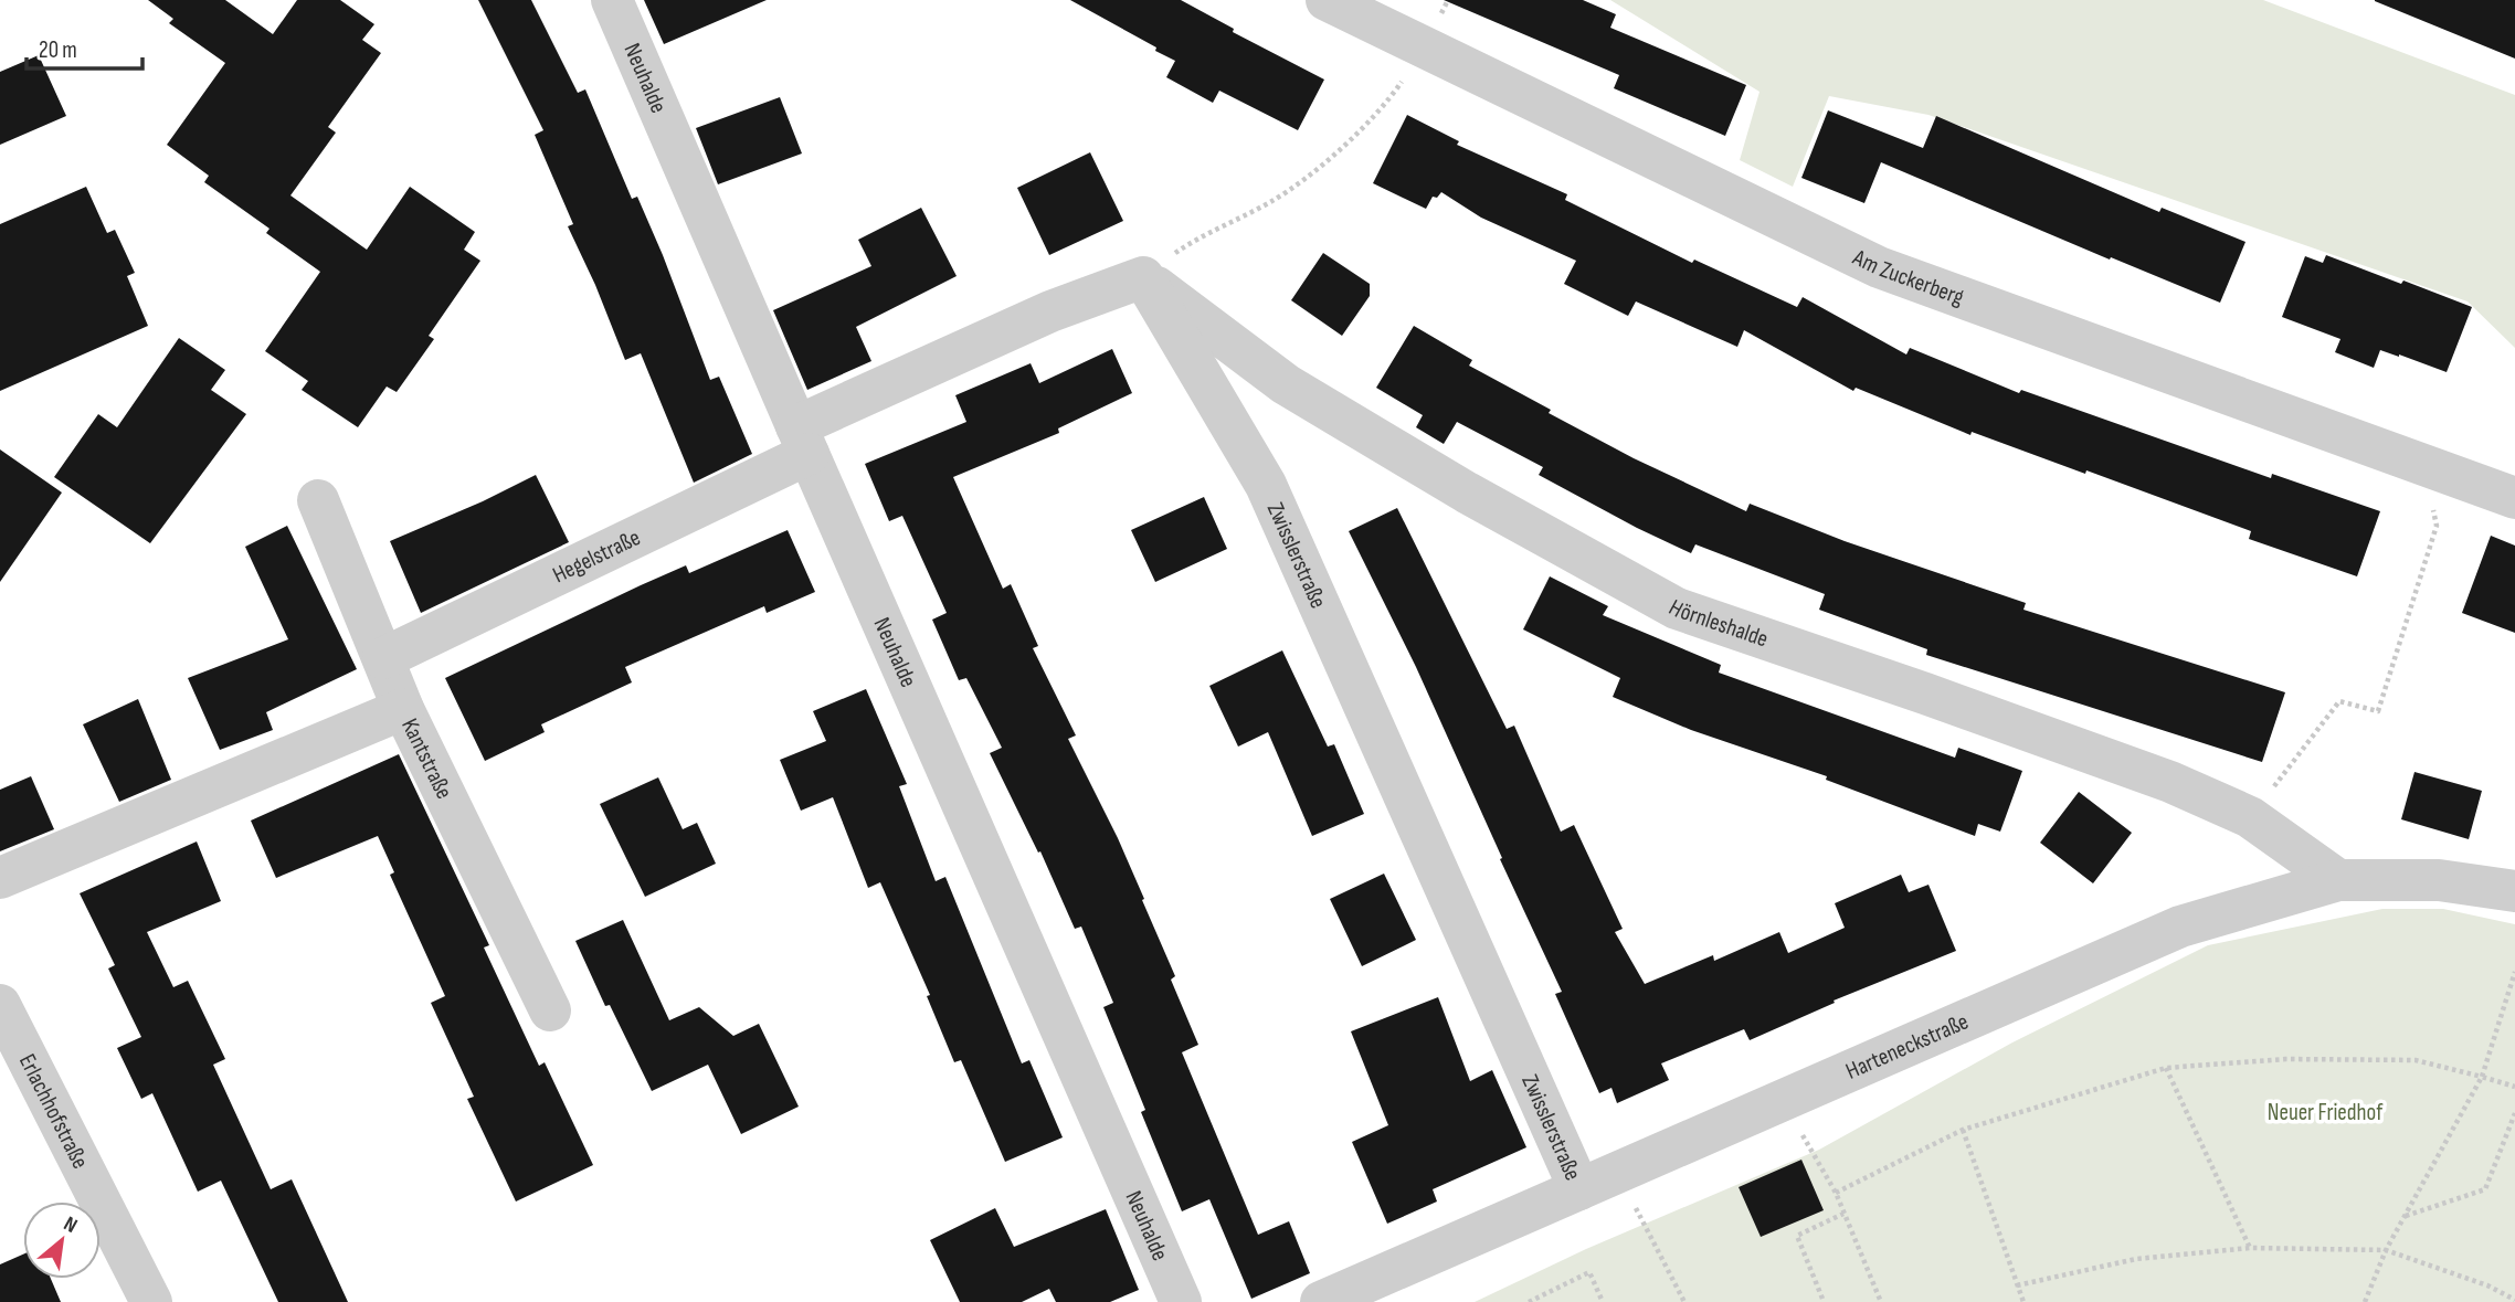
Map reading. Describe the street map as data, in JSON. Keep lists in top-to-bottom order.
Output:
{
  "streets": {
    "street": [
      "Neuhalde",
      "Am Zuckerberg",
      "Zwisslerstraße",
      "Hegelstraße",
      "Hörnleshalde",
      "Kantstraße",
      "Harteneckstraße",
      "Erlachhofstraße"
    ]
  },
  "crossings": [
    ["Neuhalde", "Hegelstraße"],
    ["Zwisslerstraße", "Hörnleshalde"],
    ["Zwisslerstraße", "Harteneckstraße"],
    ["Hegelstraße", "Kantstraße"],
    ["Hörnleshalde", "Harteneckstraße"]
  ],
  "parks": ["Neuer Friedhof"],
  "scale_bar": "20 m",
  "north": "top right"
}
